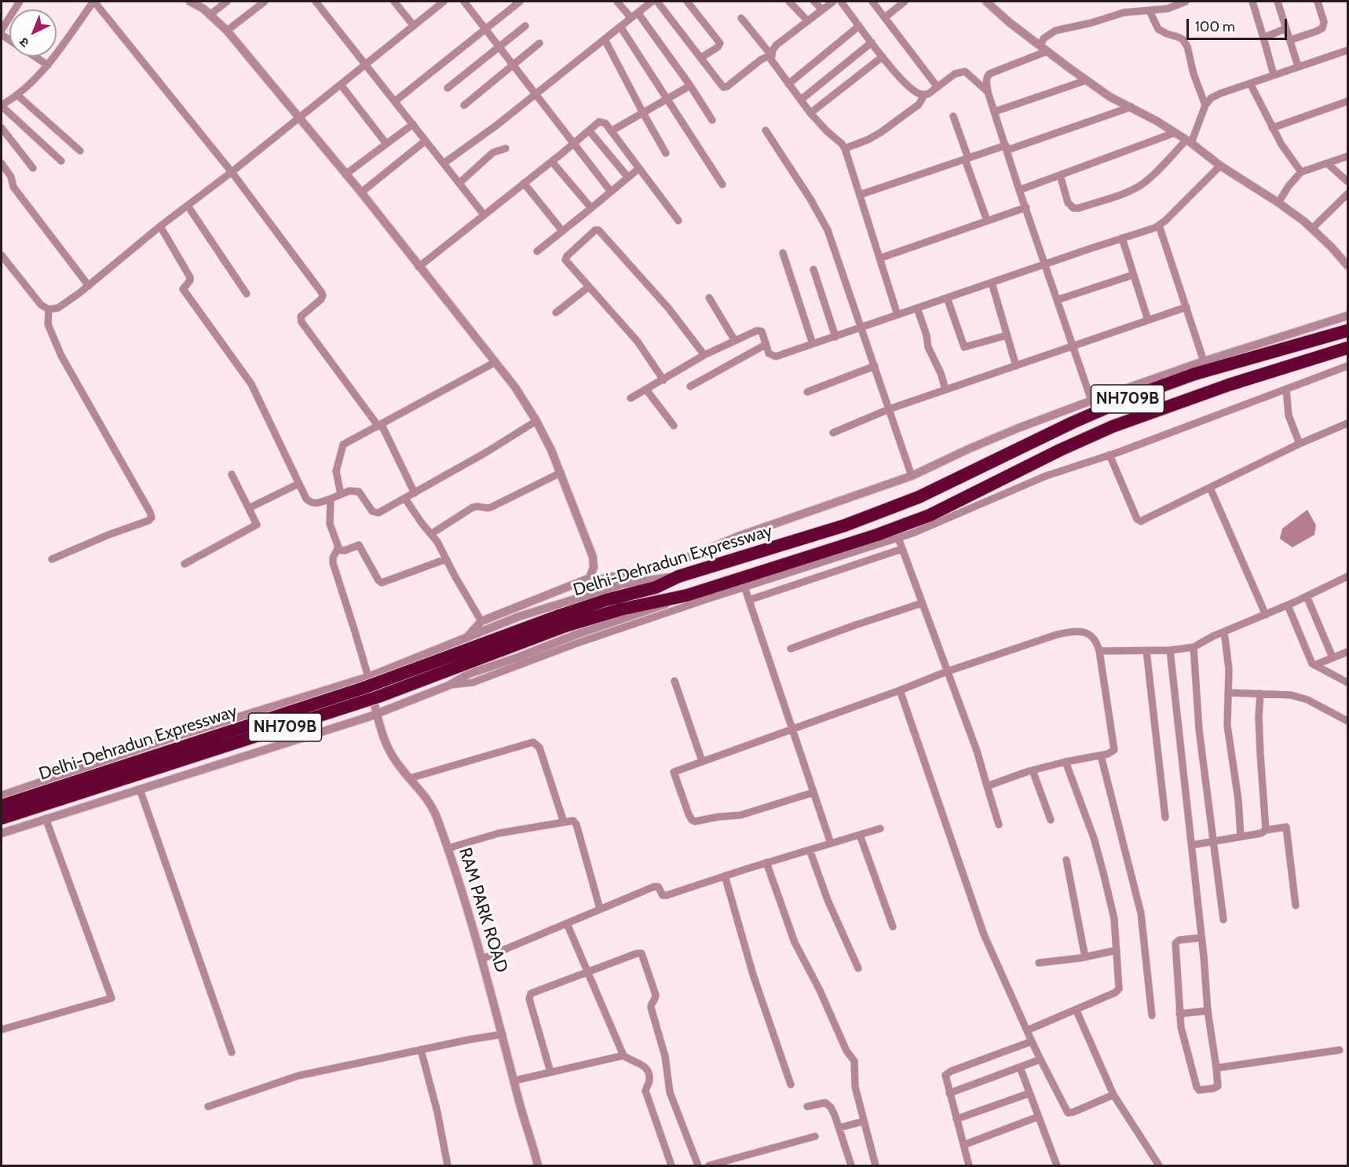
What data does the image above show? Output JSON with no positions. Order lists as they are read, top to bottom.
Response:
{
  "streets": {
    "highway": ["NH709B", "Delhi-Dehradun Expressway"],
    "street": ["RAM PARK ROAD"]
  },
  "scale_bar": "100 m",
  "north": "bottom left"
}
